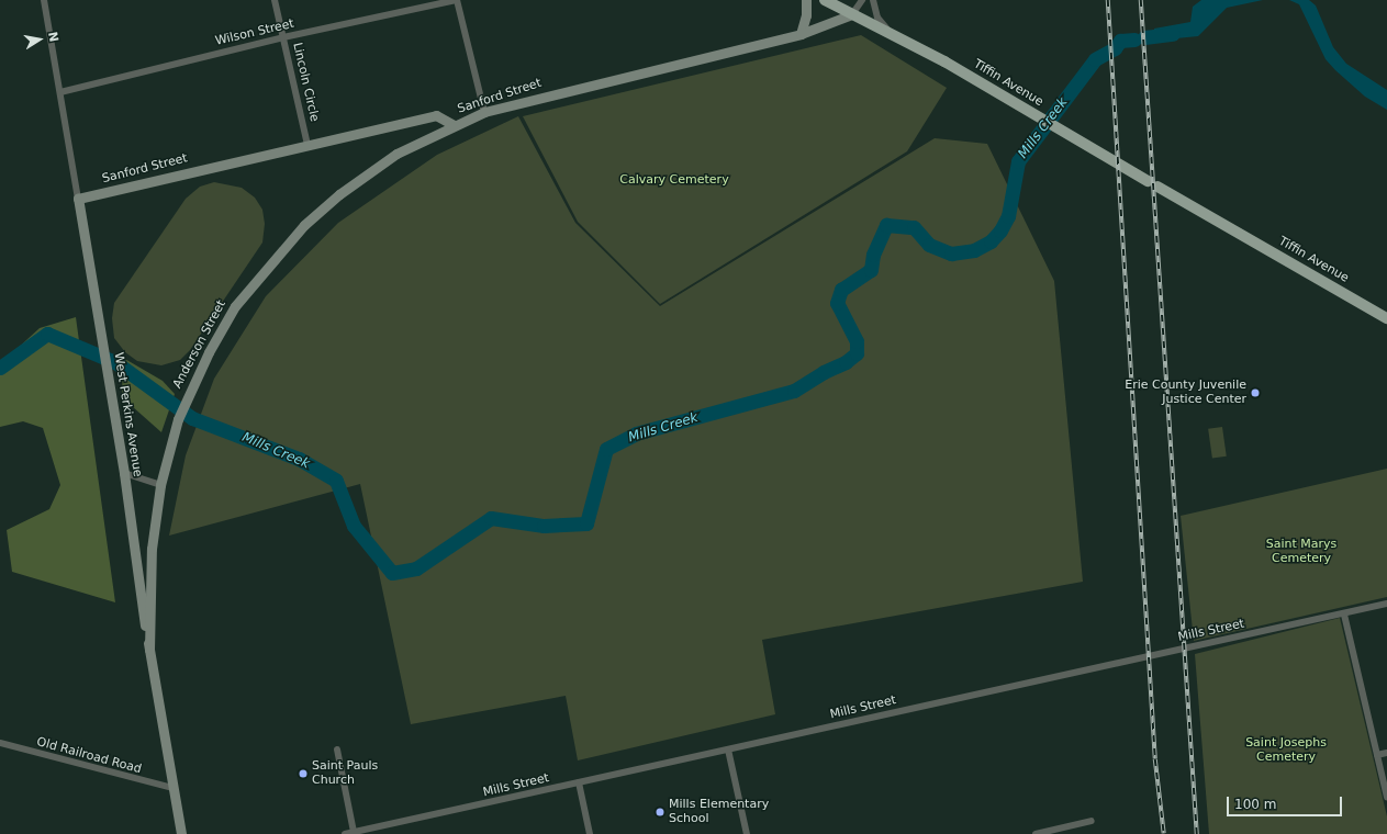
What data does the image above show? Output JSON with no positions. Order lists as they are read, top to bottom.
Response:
{
  "streets": {
    "main road": [
      "Tiffin Avenue",
      "Sanford Street",
      "Anderson Street",
      "West Perkins Avenue"
    ],
    "street": [
      "Wilson Street",
      "Lincoln Circle",
      "Mills Street",
      "Old Railroad Road"
    ]
  },
  "crossings": [
    ["Wilson Street", "Lincoln Circle"],
    ["Wilson Street", "West Perkins Avenue"],
    ["Lincoln Circle", "Sanford Street"],
    ["Tiffin Avenue", "Sanford Street"],
    ["Sanford Street", "Anderson Street"],
    ["Sanford Street", "West Perkins Avenue"],
    ["Anderson Street", "West Perkins Avenue"],
    ["West Perkins Avenue", "Old Railroad Road"]
  ],
  "water": ["Mills Creek"],
  "parks": ["Calvary Cemetery", "Saint Marys Cemetery", "Saint Josephs Cemetery"],
  "places": ["Erie County Juvenile Justice Center", "Saint Pauls Church", "Mills Elementary School"],
  "scale_bar": "100 m",
  "north": "right"
}
